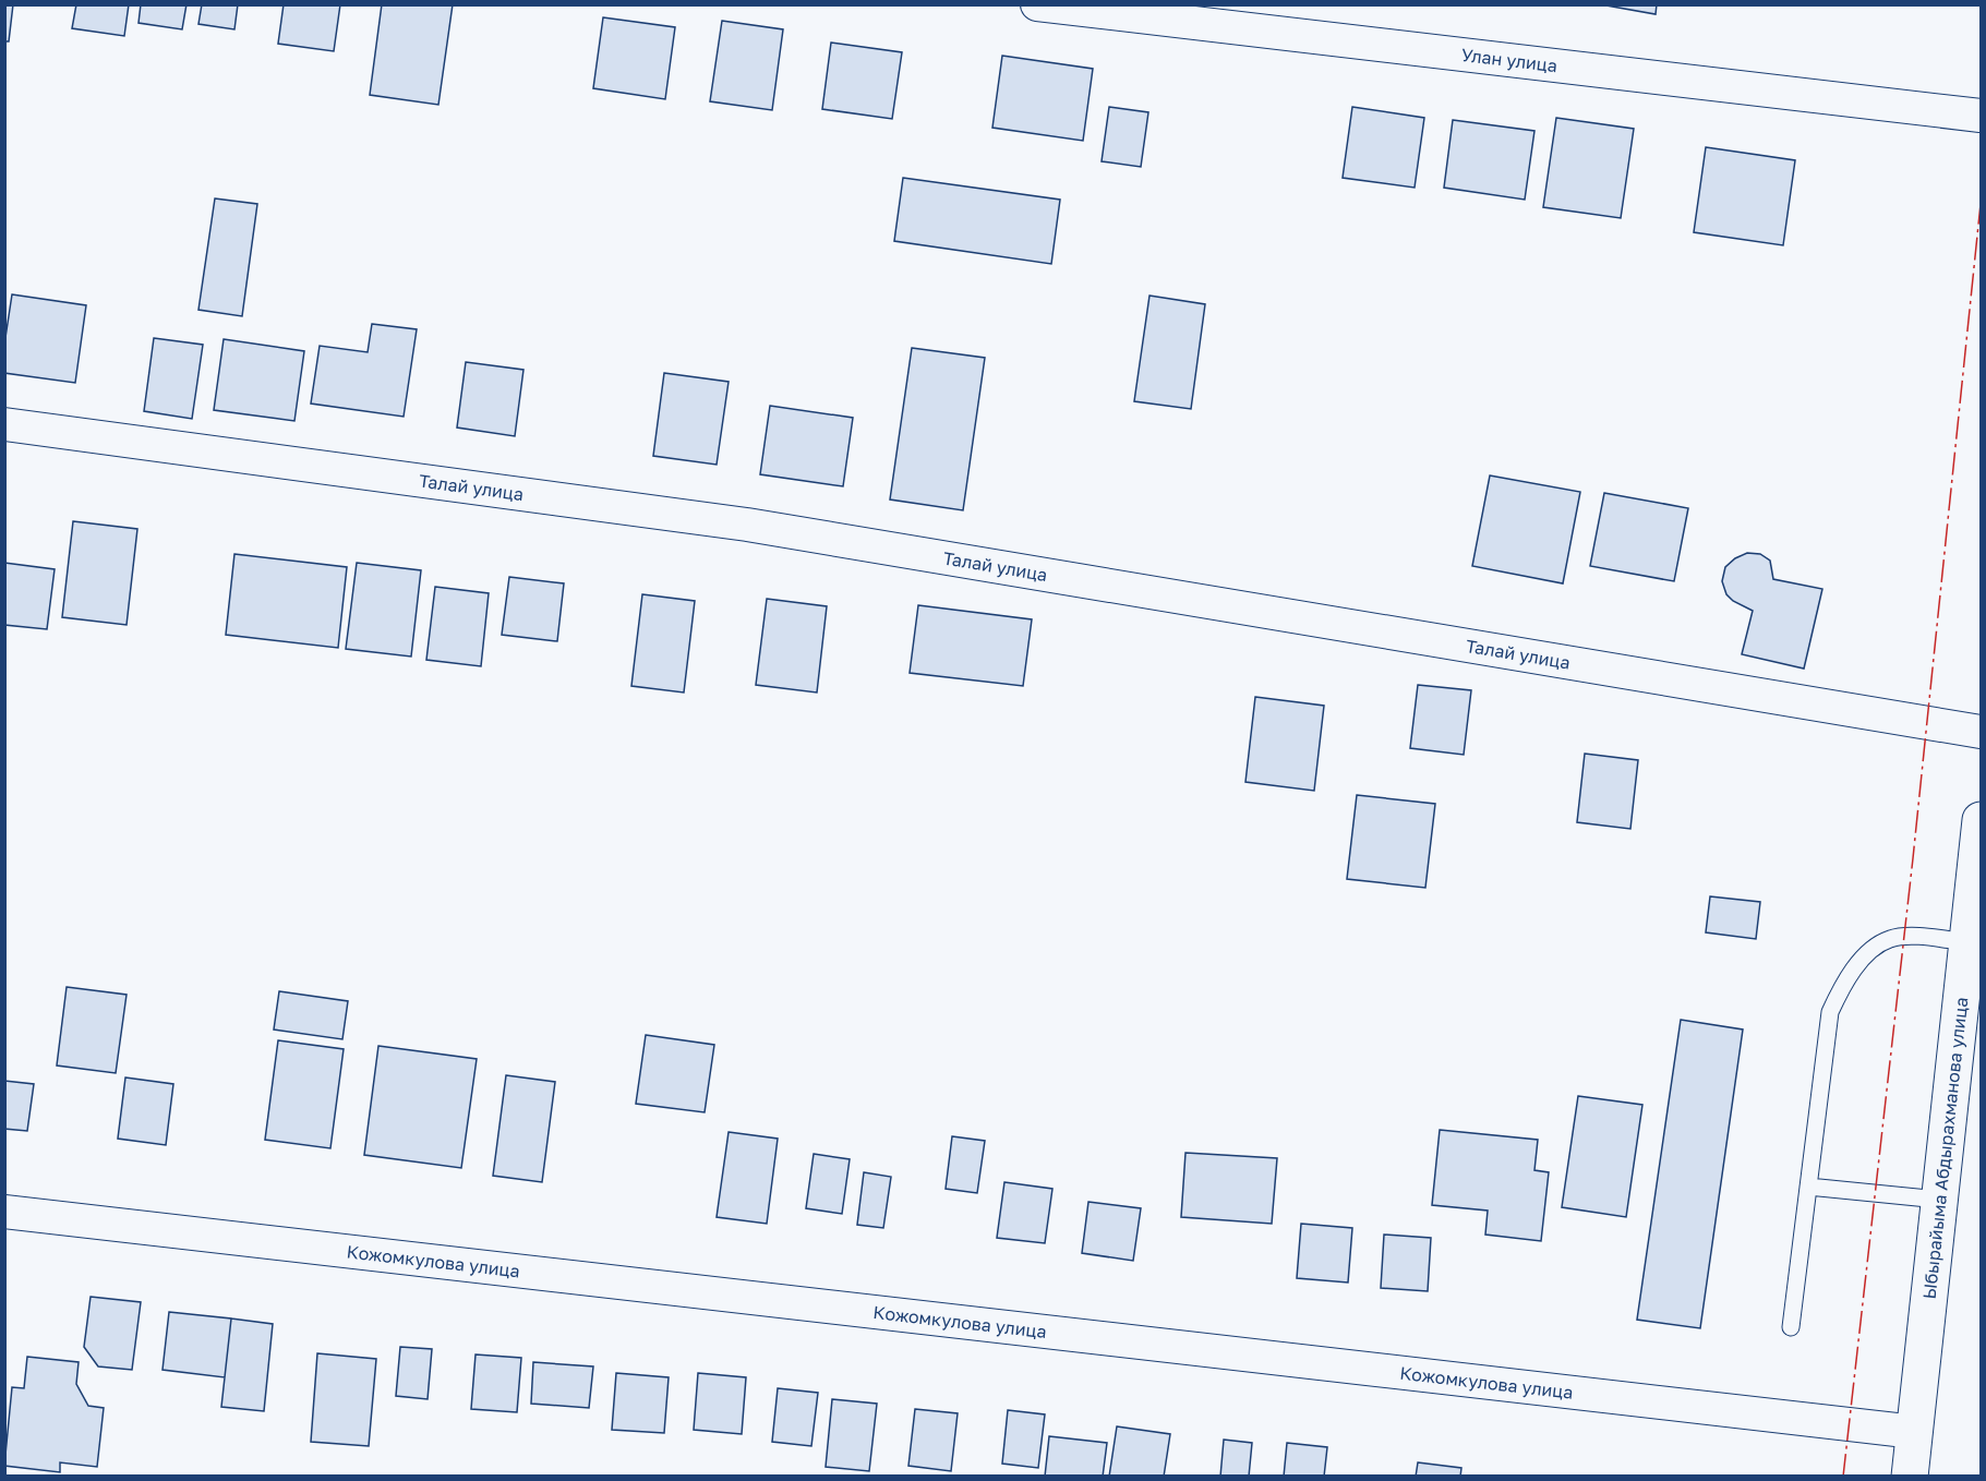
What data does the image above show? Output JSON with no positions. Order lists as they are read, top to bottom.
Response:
{
  "streets": {
    "street": [
      "Улан улица",
      "Талай улица",
      "Ыбырайыма Абдырахманова улица",
      "Кожомкулова улица"
    ]
  },
  "crossings": [
    ["Ыбырайыма Абдырахманова улица", "Кожомкулова улица"]
  ]
}
